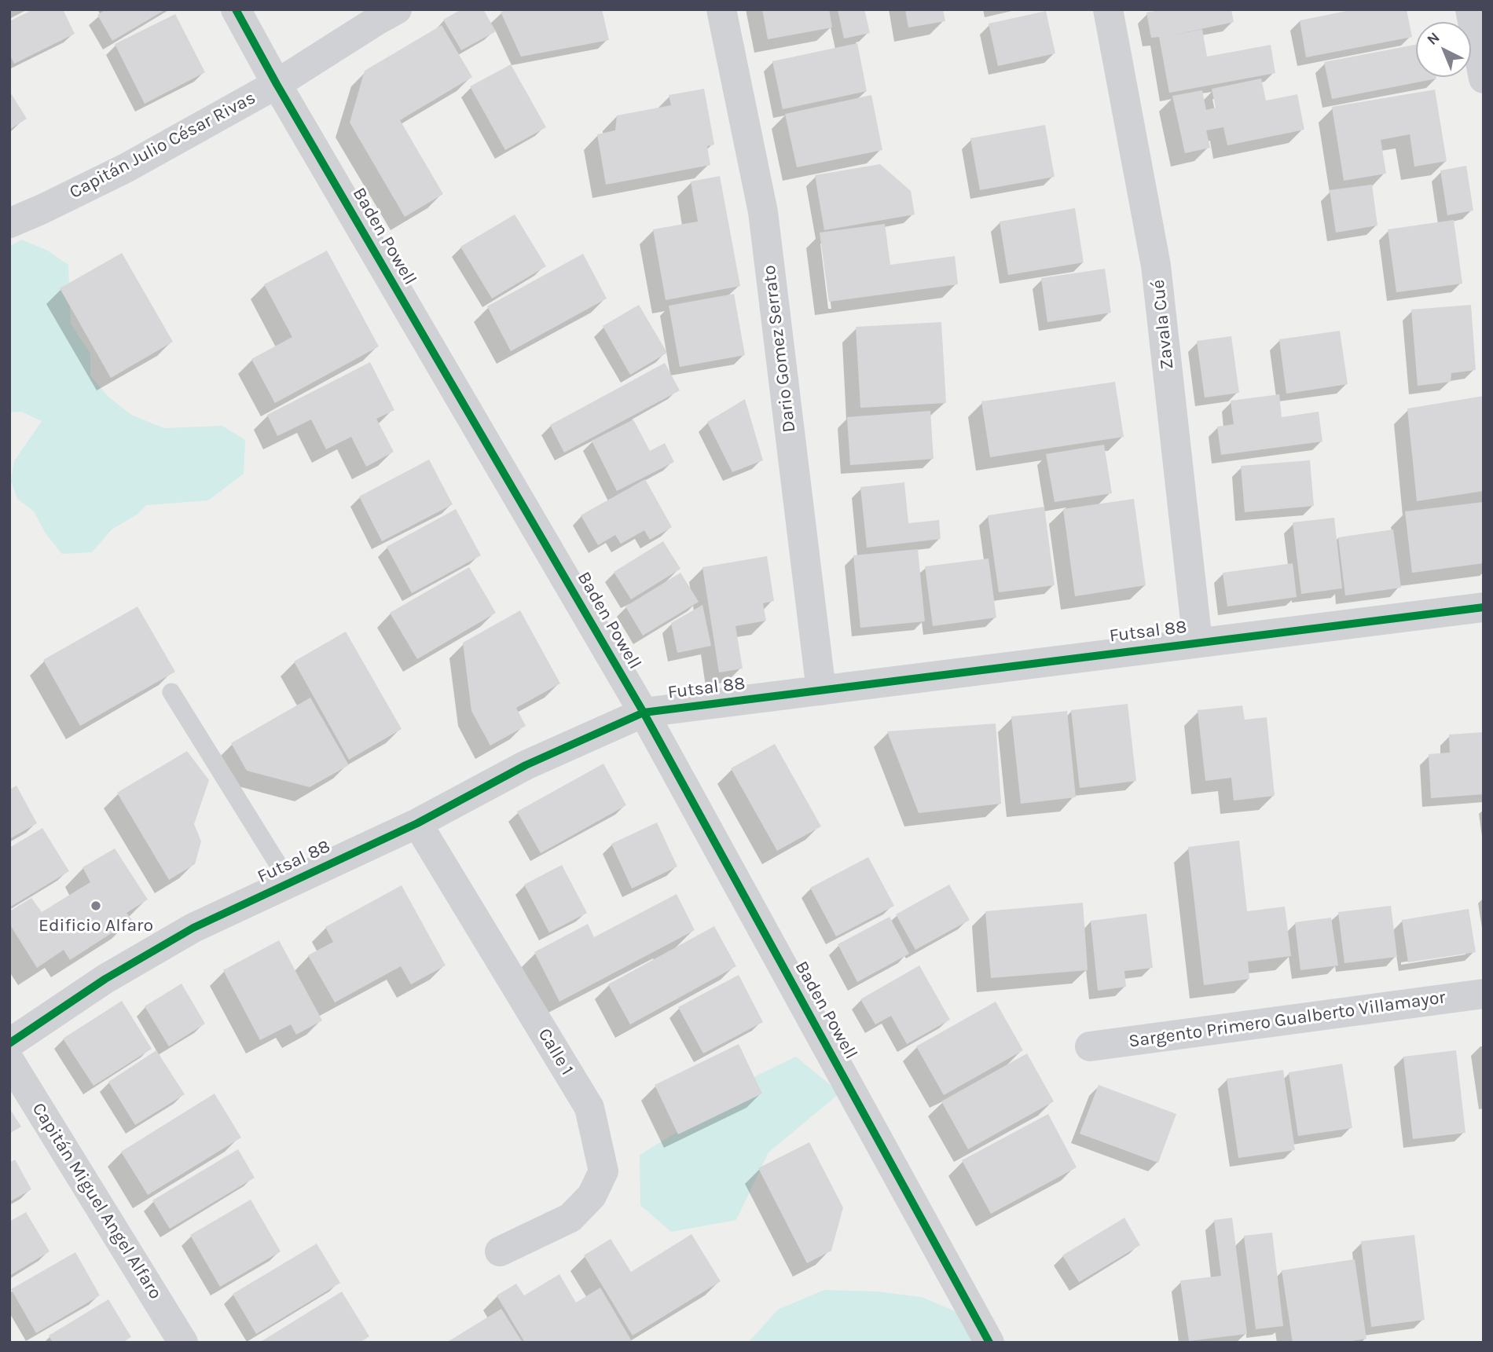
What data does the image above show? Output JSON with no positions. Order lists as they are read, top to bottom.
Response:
{
  "streets": {
    "street": [
      "Capitán Julio César Rivas",
      "Baden Powell",
      "Zavala Cué",
      "Dario Gomez Serrato",
      "Futsal 88",
      "Sargento Primero Gualberto Villamayor",
      "Calle 1",
      "Capitán Miguel Angel Alfaro"
    ]
  },
  "crossings": [
    ["Capitán Julio César Rivas", "Baden Powell"],
    ["Baden Powell", "Futsal 88"],
    ["Zavala Cué", "Futsal 88"],
    ["Dario Gomez Serrato", "Futsal 88"],
    ["Futsal 88", "Calle 1"]
  ],
  "places": ["Edificio Alfaro"],
  "north": "top left"
}
